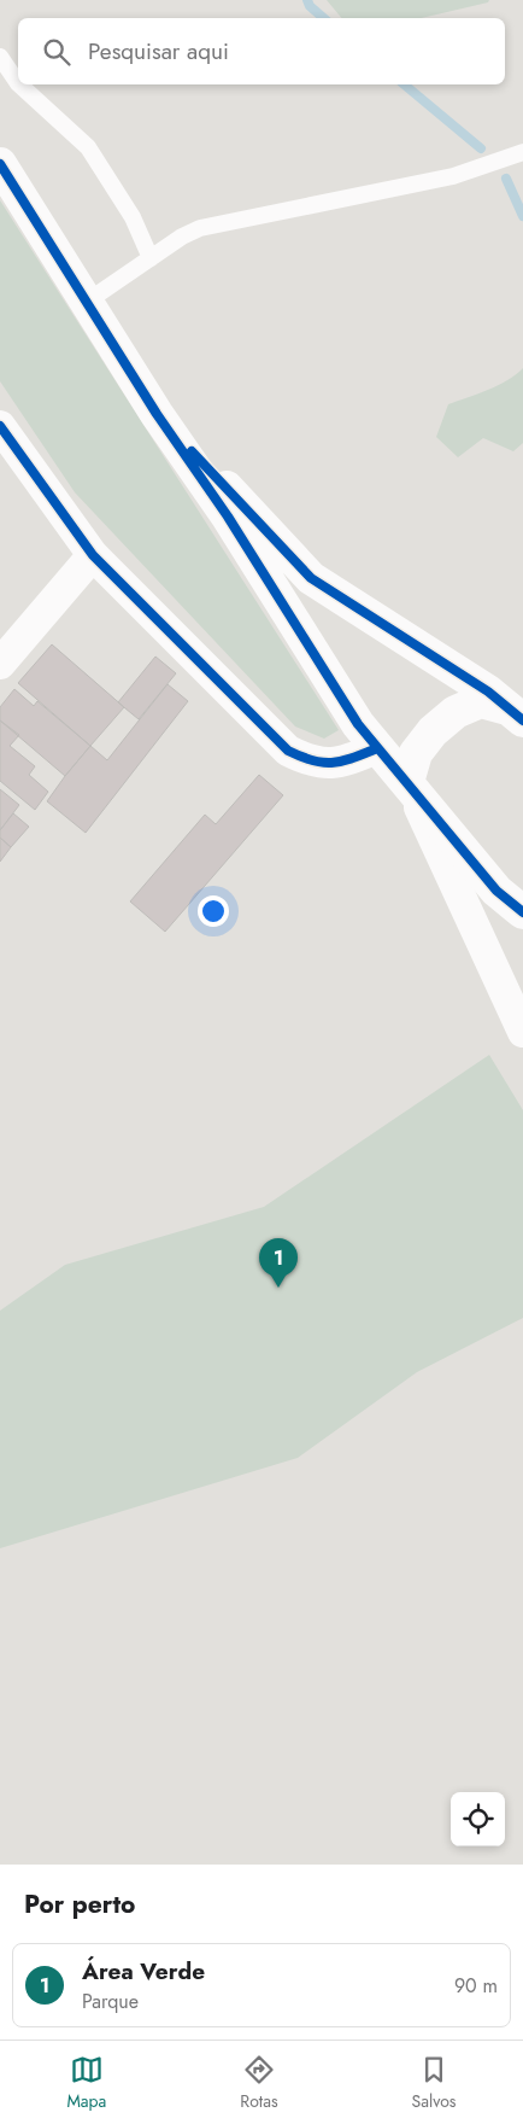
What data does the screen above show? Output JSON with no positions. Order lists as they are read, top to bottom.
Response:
{
  "page": {
    "search": "Pesquisar aqui",
    "pins": "1",
    "heading": "Por perto",
    "list": [
      {
        "mark": "1",
        "name": "Área Verde",
        "note": "Parque",
        "value": "90 m"
      }
    ],
    "nav": ["Mapa", "Rotas", "Salvos"]
  }
}
